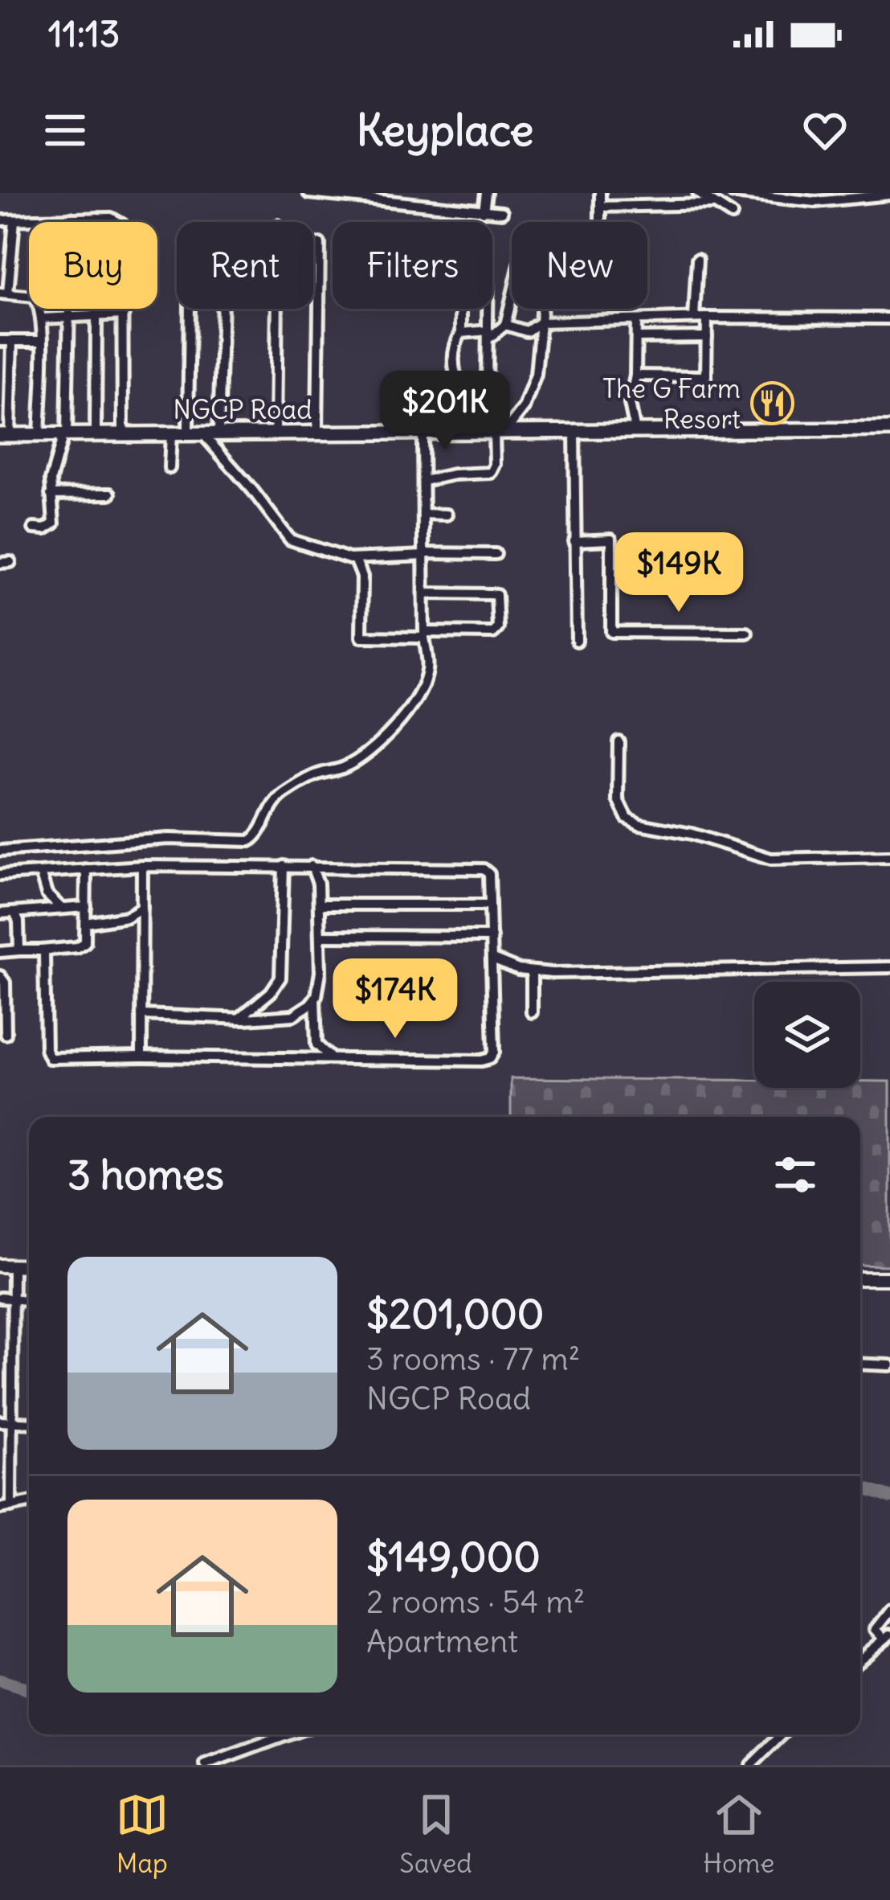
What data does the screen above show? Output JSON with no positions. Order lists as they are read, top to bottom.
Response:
{
  "streets": {
    "main road": ["NGCP Road"]
  },
  "places": {
    "restaurant": ["The G Farm Resort"]
  },
  "page": {
    "status": "11:13",
    "header": "Keyplace",
    "chip": [
      "Buy",
      "Rent",
      "Filters",
      "New"
    ],
    "price": ["$201K", "$149K", "$174K"],
    "heading": "3 homes",
    "list": [
      {
        "name": "$201,000",
        "note": "3 rooms · 77 m² · NGCP Road"
      },
      {
        "name": "$149,000",
        "note": "2 rooms · 54 m² · Apartment"
      }
    ],
    "tabs": ["Map", "Saved", "Home"]
  }
}
